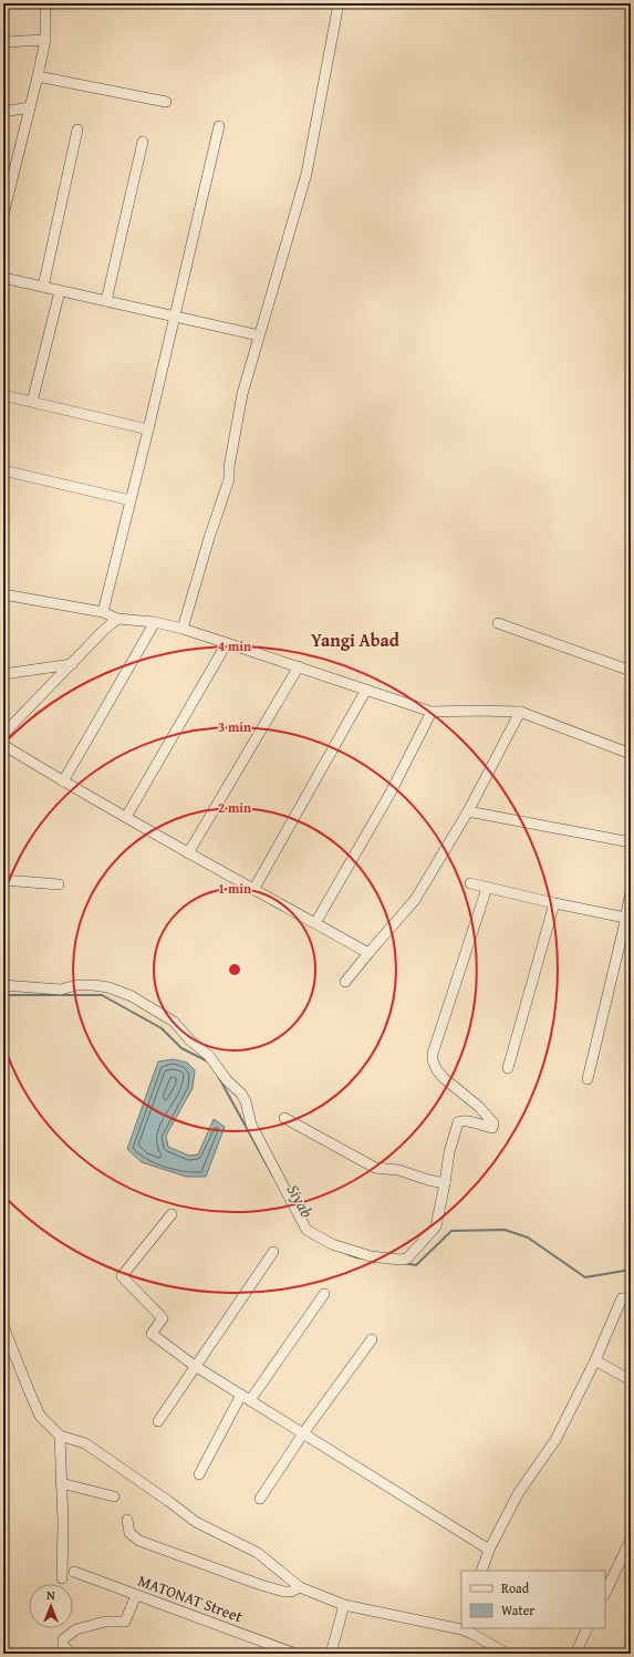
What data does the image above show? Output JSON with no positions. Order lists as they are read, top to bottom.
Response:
{
  "streets": {
    "street": ["MATONAT Street"]
  },
  "districts": ["Yangi Abad"],
  "water": ["Siyab"],
  "legend": ["Road", "Water"],
  "north": "top",
  "rings": [
    "4 min",
    "3 min",
    "2 min",
    "1 min"
  ]
}
